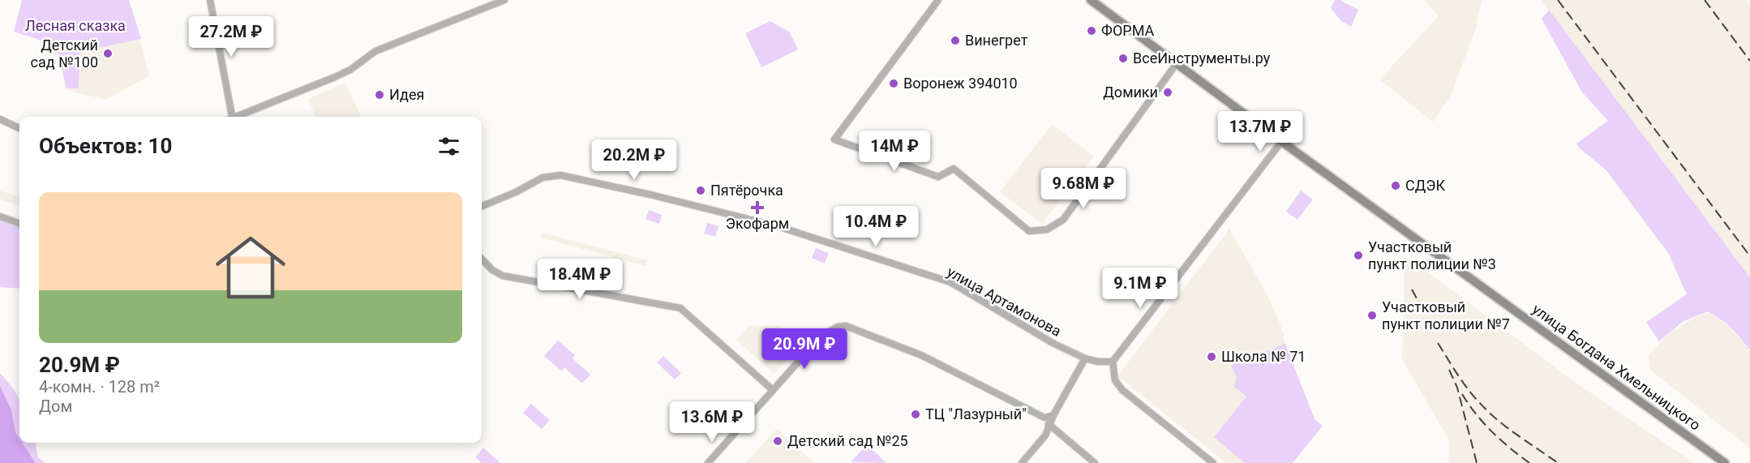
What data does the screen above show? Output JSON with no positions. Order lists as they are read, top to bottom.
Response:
{
  "streets": {
    "main road": ["улица Богдана Хмельницкого"],
    "street": ["улица Артамонова"]
  },
  "parks": ["Лесная сказка"],
  "places": {
    "other": [
      "ФОРМА",
      "Винегрет",
      "Детский сад №100",
      "ВсеИнструменты.ру",
      "Воронеж 394010",
      "Домики",
      "Идея",
      "СДЭК",
      "Пятёрочка",
      "Участковый пункт полиции №3",
      "Участковый пункт полиции №7",
      "Школа № 71",
      "ТЦ \"Лазурный\"",
      "Детский сад №25"
    ],
    "health": ["Экофарм"]
  },
  "page": {
    "price": [
      "27.2M ₽",
      "13.7M ₽",
      "14M ₽",
      "20.2M ₽",
      "9.68M ₽",
      "10.4M ₽",
      "18.4M ₽",
      "9.1M ₽",
      "20.9M ₽",
      "13.6M ₽"
    ],
    "heading": "Объектов: 10",
    "list": [
      {
        "name": "20.9M ₽",
        "note": "4-комн. · 128 m² · Дом"
      }
    ]
  }
}
